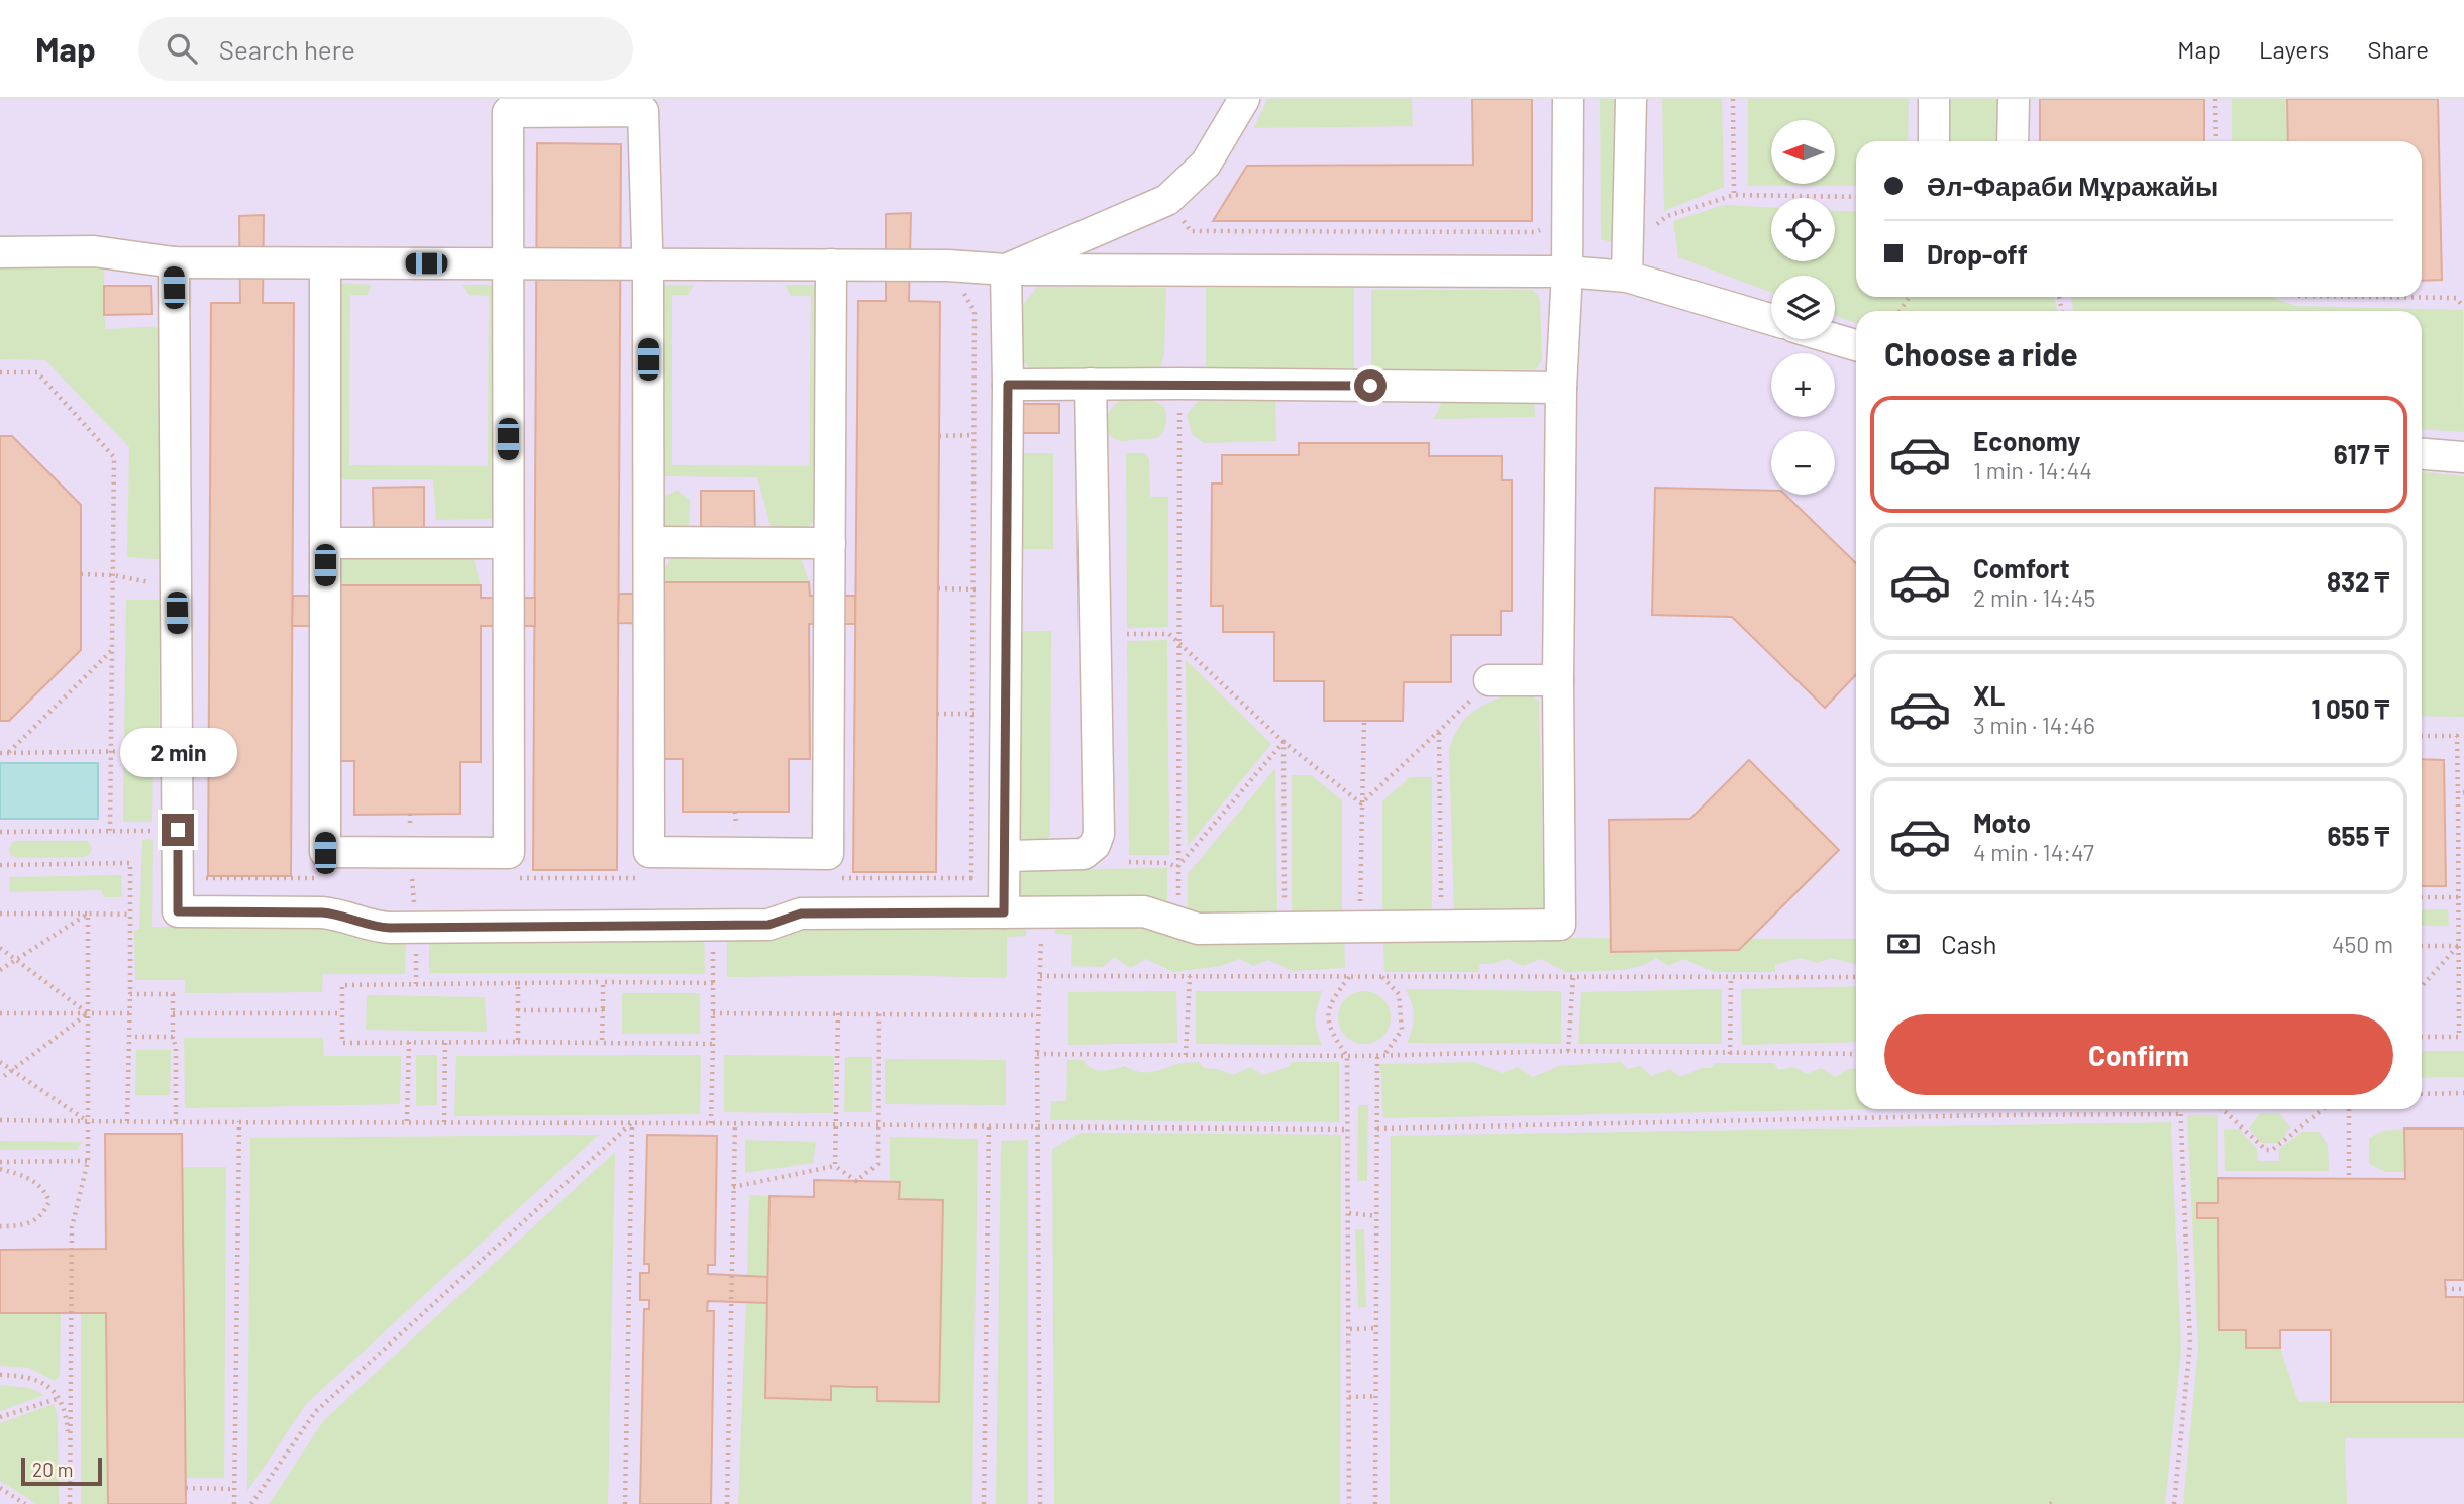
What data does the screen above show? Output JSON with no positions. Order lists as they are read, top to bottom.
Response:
{
  "scale_bar": "20 m",
  "north": "left",
  "page": {
    "header": "Map",
    "search": "Search here",
    "nav": ["Map", "Layers", "Share"],
    "map_buttons": ["+", "−"],
    "banner": ["Әл-Фараби Мұражайы", "Drop-off"],
    "heading": "Choose a ride",
    "list": [
      {
        "name": "Economy",
        "note": "1 min · 14:44",
        "value": "617 ₸"
      },
      {
        "name": "Comfort",
        "note": "2 min · 14:45",
        "value": "832 ₸"
      },
      {
        "name": "XL",
        "note": "3 min · 14:46",
        "value": "1 050 ₸"
      },
      {
        "name": "Moto",
        "note": "4 min · 14:47",
        "value": "655 ₸"
      }
    ],
    "bubble": "2 min",
    "pay": ["Cash", "450 m"],
    "buttons": "Confirm",
    "scale": "20 m"
  }
}
